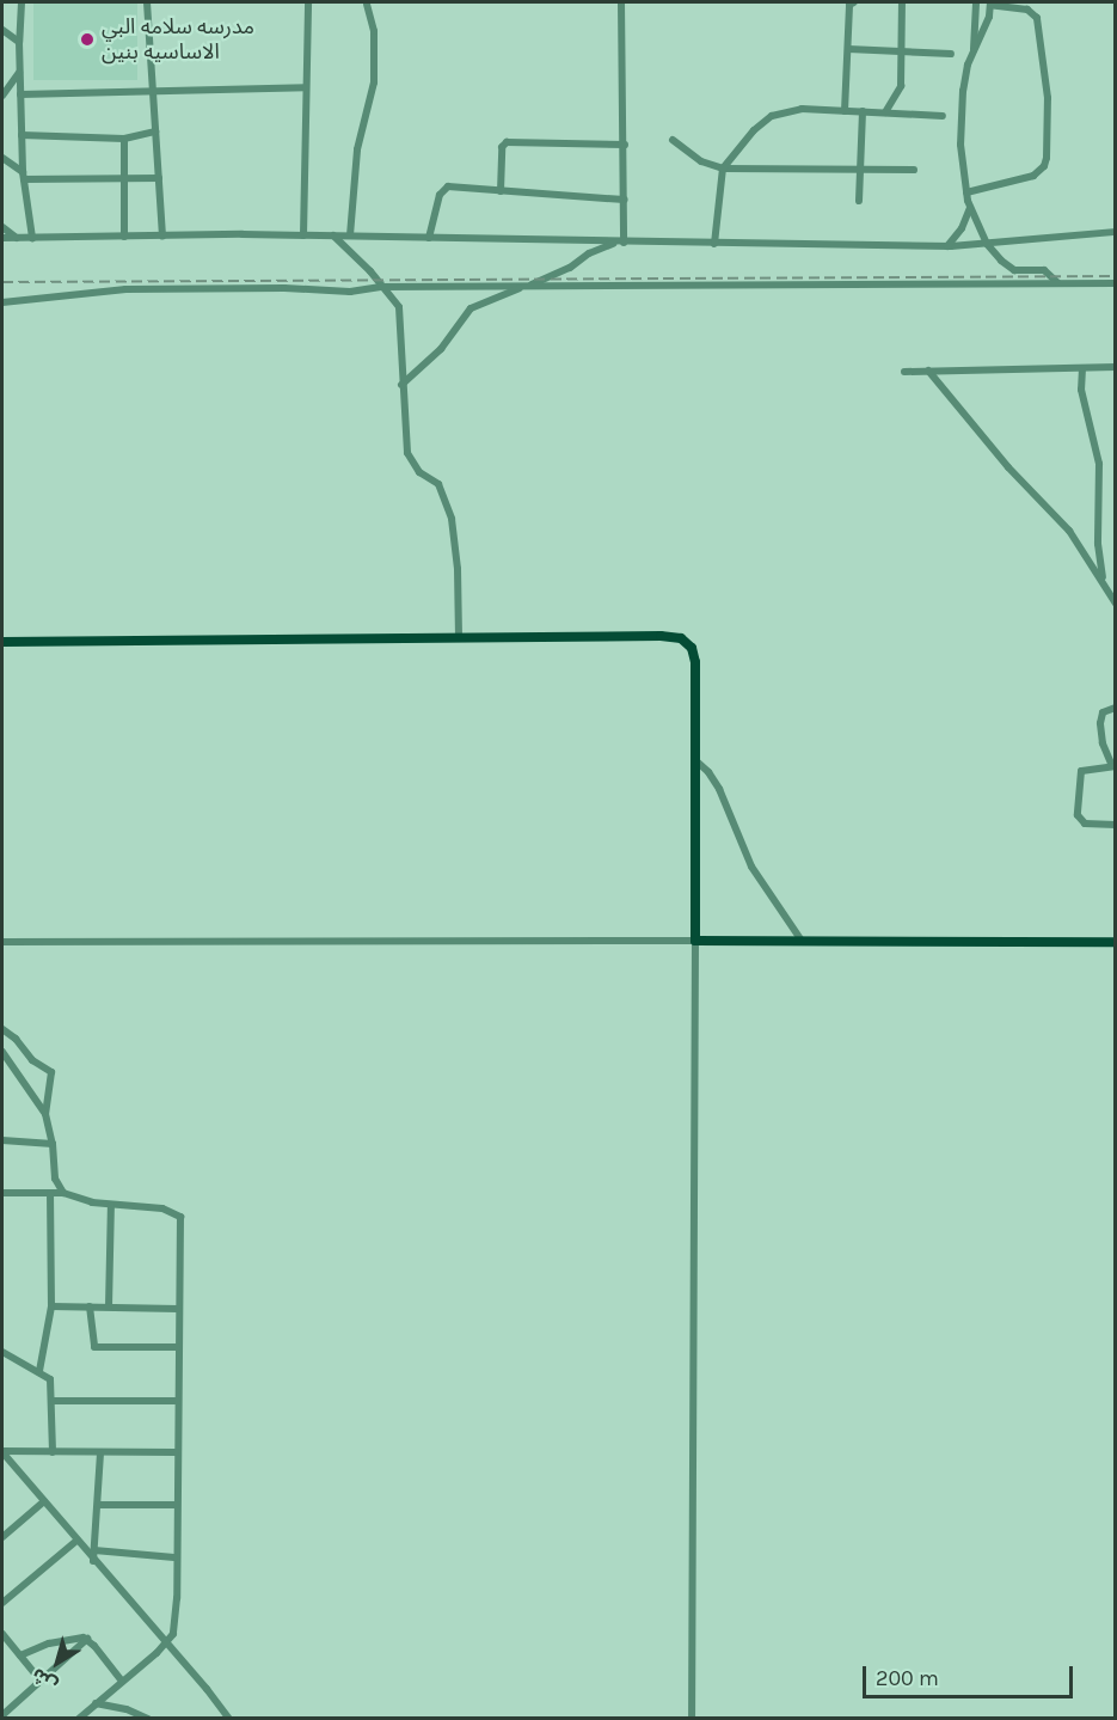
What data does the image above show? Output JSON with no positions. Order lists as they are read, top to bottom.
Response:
{
  "places": ["مدرسه سلامه البي الاساسيه بنين"],
  "scale_bar": "200 m",
  "north": "bottom left"
}
